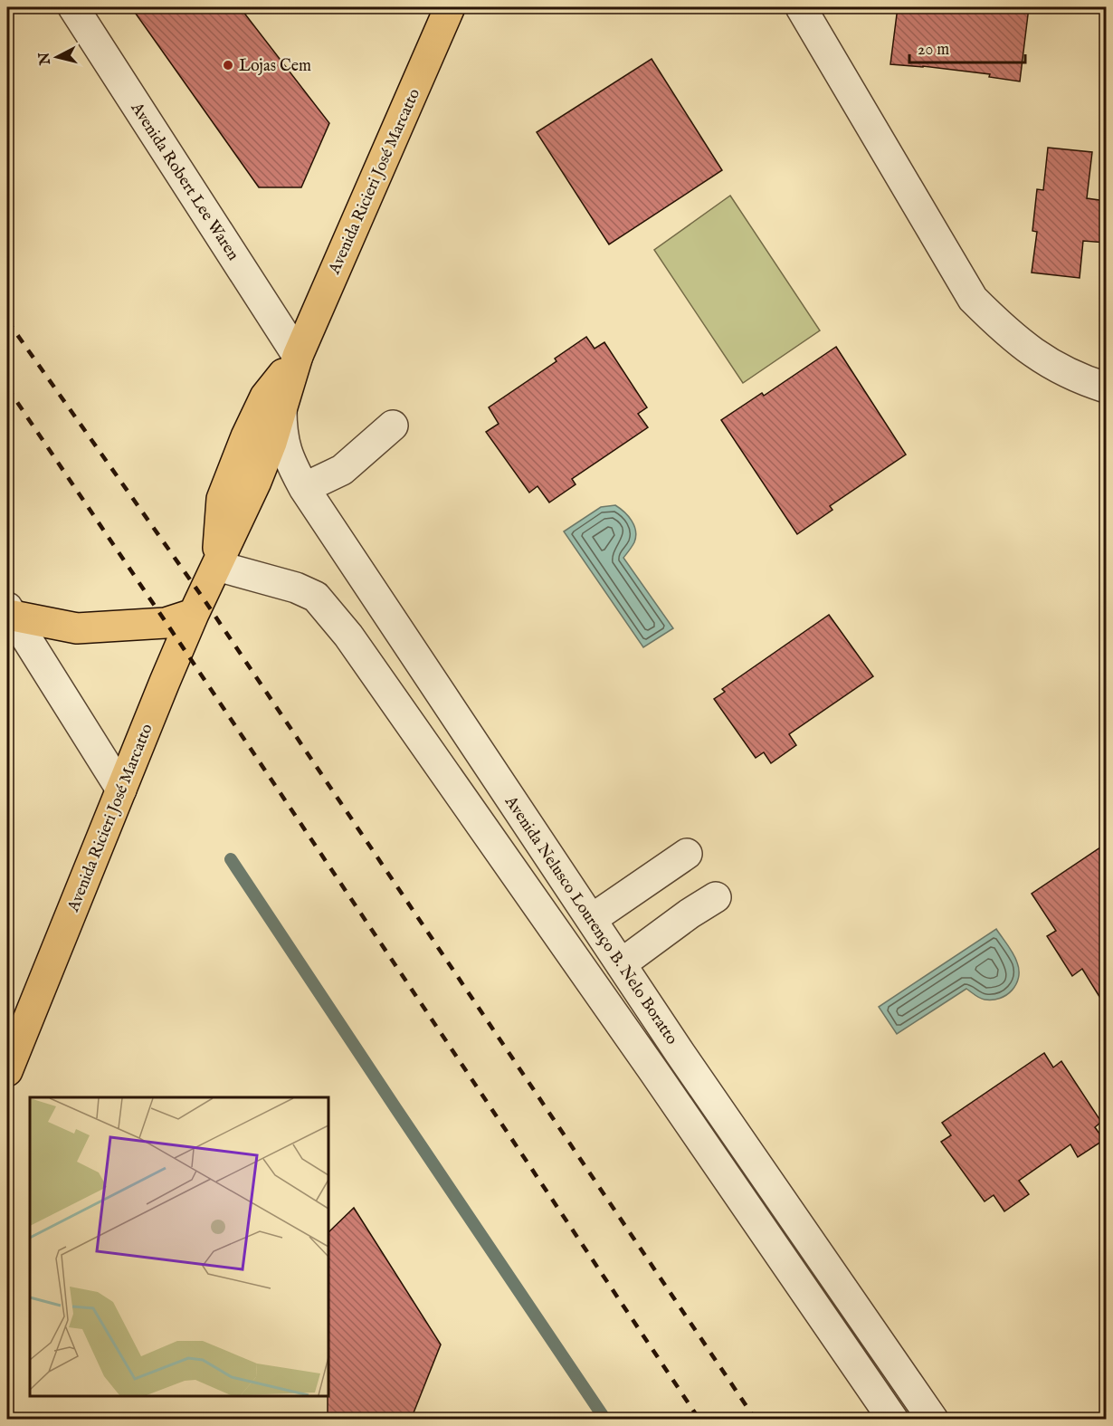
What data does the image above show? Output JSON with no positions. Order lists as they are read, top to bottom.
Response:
{
  "streets": {
    "main road": ["Avenida Ricieri José Marcatto"],
    "street": ["Avenida Robert Lee Waren", "Avenida Nelusco Lourenço B. Nelo Boratto"]
  },
  "crossings": [
    ["Avenida Robert Lee Waren", "Avenida Ricieri José Marcatto"],
    ["Avenida Ricieri José Marcatto", "Avenida Nelusco Lourenço B. Nelo Boratto"]
  ],
  "places": ["Lojas Cem"],
  "scale_bar": "20 m",
  "north": "left"
}
